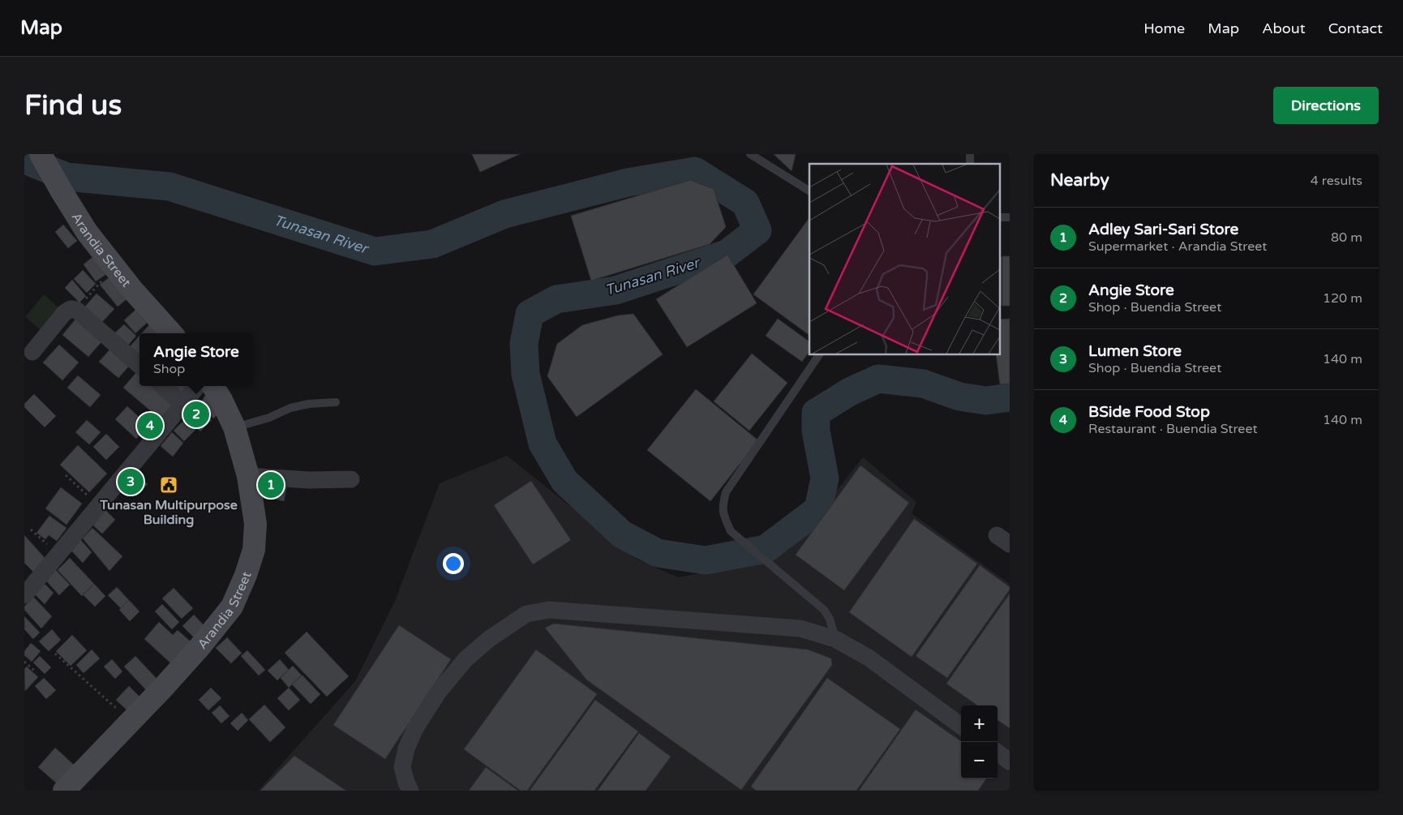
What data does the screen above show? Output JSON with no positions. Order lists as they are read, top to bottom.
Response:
{
  "streets": {
    "street": ["Arandia Street"]
  },
  "water": ["Tunasan River"],
  "places": {
    "public building": ["Tunasan Multipurpose Building"]
  },
  "page": {
    "header": "Map",
    "nav": [
      "Home",
      "Map",
      "About",
      "Contact"
    ],
    "buttons": "Directions",
    "title": "Find us",
    "heading": ["Nearby", "4 results"],
    "list": [
      {
        "mark": "1",
        "name": "Adley Sari-Sari Store",
        "note": "Supermarket · Arandia Street",
        "value": "80 m"
      },
      {
        "mark": "2",
        "name": "Angie Store",
        "note": "Shop · Buendia Street",
        "value": "120 m"
      },
      {
        "mark": "3",
        "name": "Lumen Store",
        "note": "Shop · Buendia Street",
        "value": "140 m"
      },
      {
        "mark": "4",
        "name": "BSide Food Stop",
        "note": "Restaurant · Buendia Street",
        "value": "140 m"
      }
    ],
    "popup": ["Angie Store", "Shop"],
    "pins": [
      "2",
      "4",
      "3",
      "1"
    ],
    "map_buttons": ["+", "−"]
  }
}
